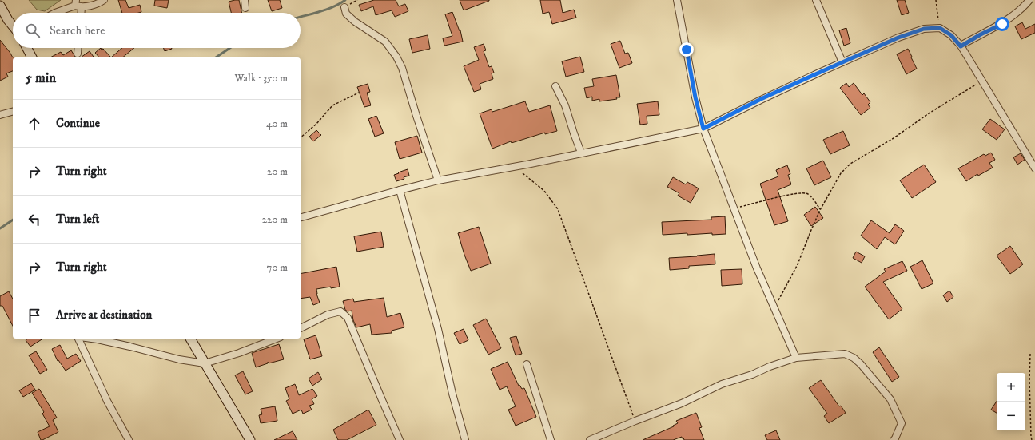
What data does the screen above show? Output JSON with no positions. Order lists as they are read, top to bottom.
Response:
{
  "page": {
    "search": "Search here",
    "heading": ["5 min", "Walk · 350 m"],
    "list": [
      ["Continue", "40 m"],
      ["Turn right", "20 m"],
      ["Turn left", "220 m"],
      ["Turn right", "70 m"],
      "Arrive at destination"
    ],
    "map_buttons": ["+", "−"]
  }
}
